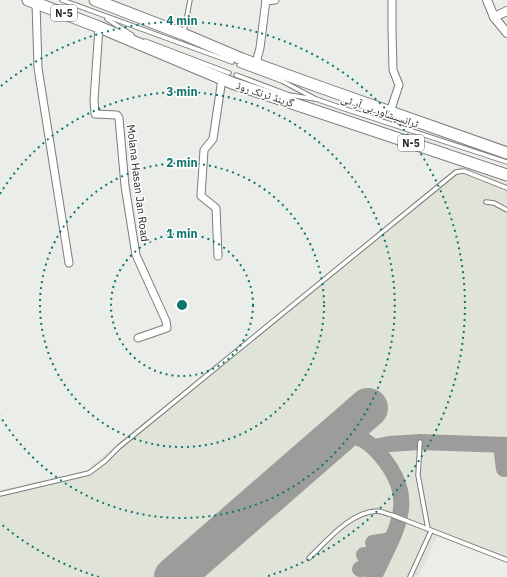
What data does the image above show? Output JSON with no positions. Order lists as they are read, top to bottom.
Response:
{
  "streets": {
    "highway": ["N-5", "گرینڈ ٹرنک روڈ"],
    "street": ["Molana Hasan Jan Road"],
    "lane": ["ٹرانسپشاور بی آر ٹی"]
  },
  "crossings": [
    ["گرینڈ ٹرنک روڈ", "Molana Hasan Jan Road"]
  ],
  "rings": [
    "4 min",
    "3 min",
    "2 min",
    "1 min"
  ]
}
